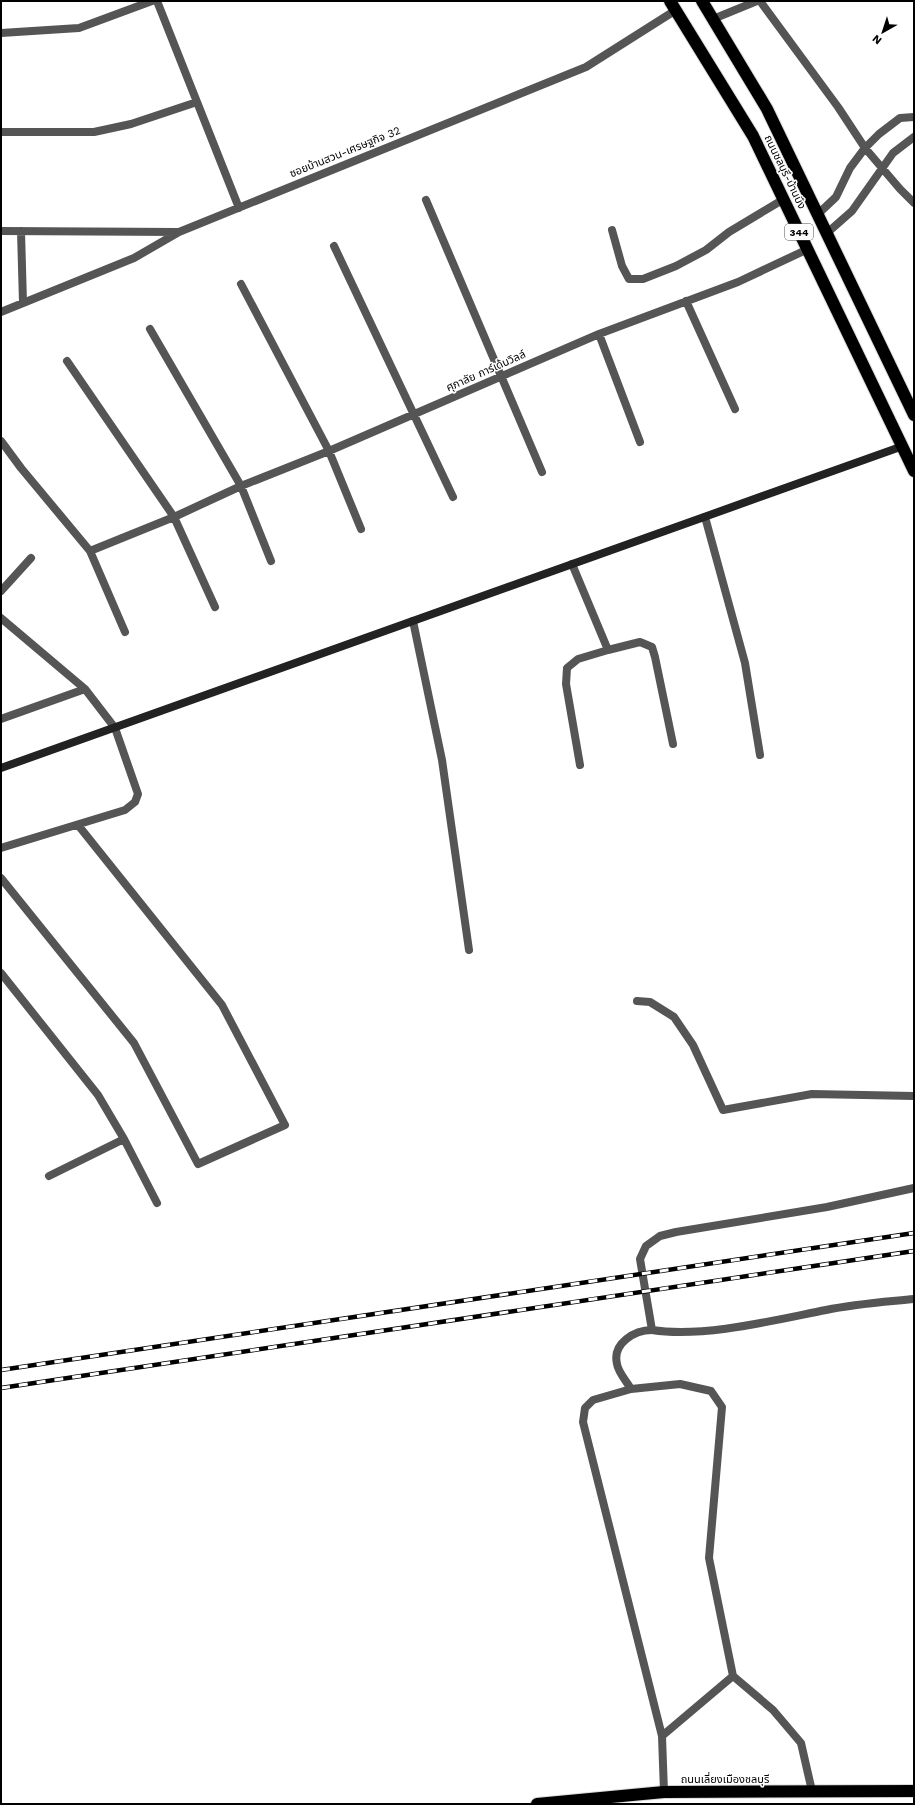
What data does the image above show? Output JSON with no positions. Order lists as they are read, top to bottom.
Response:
{
  "streets": {
    "highway": ["ถนนชลบุรี-บ้านบึง", "344", "ถนนเลี่ยงเมืองชลบุรี"],
    "street": ["ซอยบ้านสวน-เศรษฐกิจ 32", "ศุภาลัย การ์เด้นวิลล์"]
  },
  "crossings": [
    ["ซอยบ้านสวน-เศรษฐกิจ 32", "ถนนชลบุรี-บ้านบึง"],
    ["ถนนชลบุรี-บ้านบึง", "ศุภาลัย การ์เด้นวิลล์"]
  ],
  "north": "bottom left"
}
